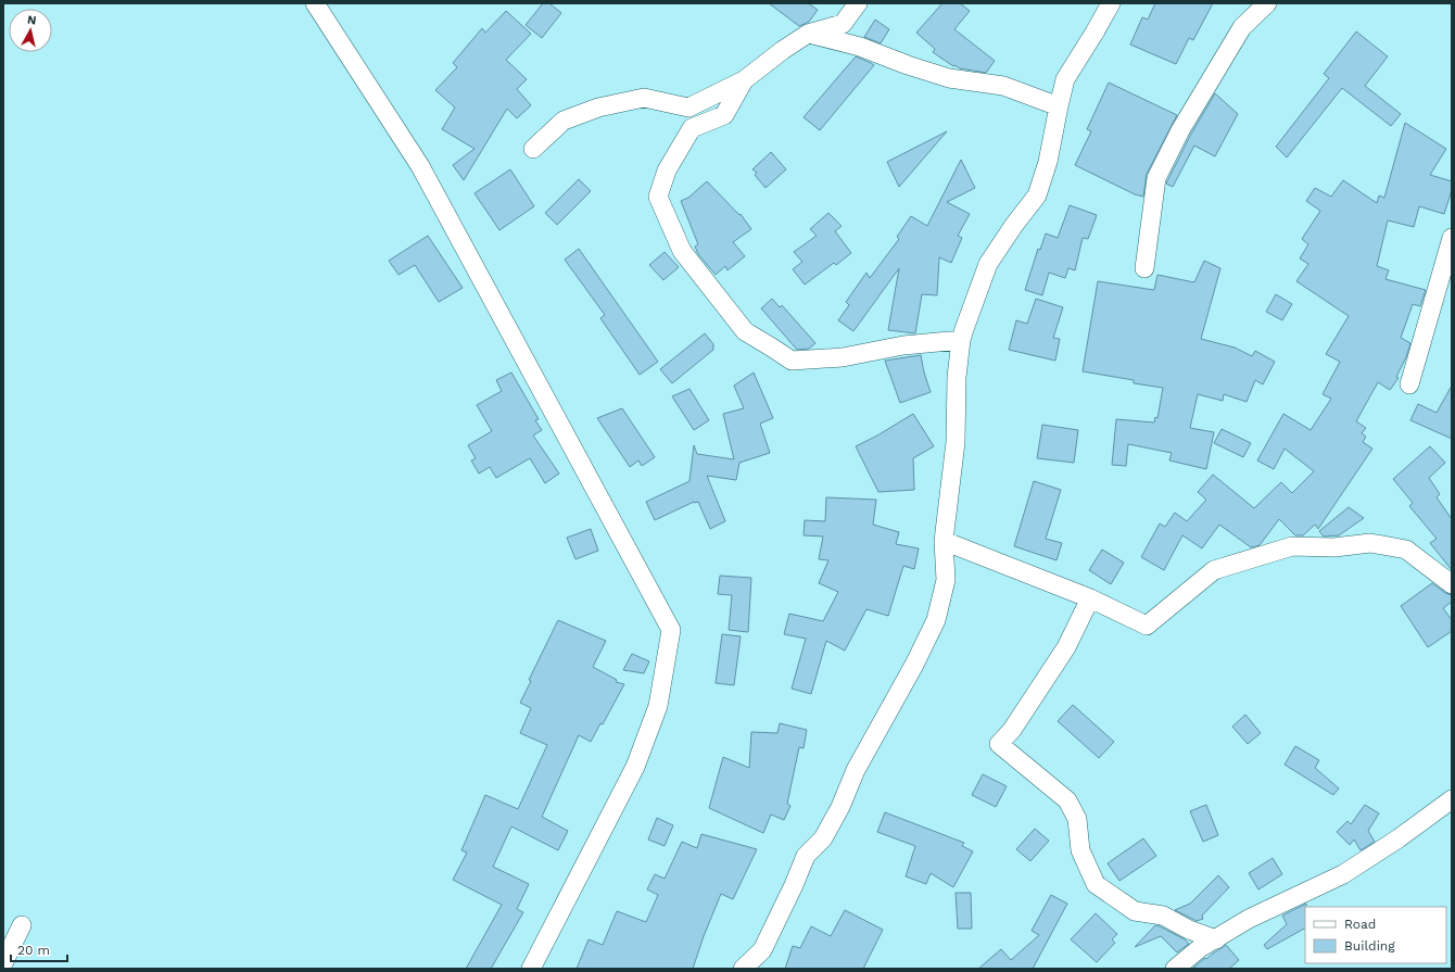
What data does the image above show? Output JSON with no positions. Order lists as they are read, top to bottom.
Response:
{
  "legend": ["Road", "Building"],
  "scale_bar": "20 m",
  "north": "top"
}
